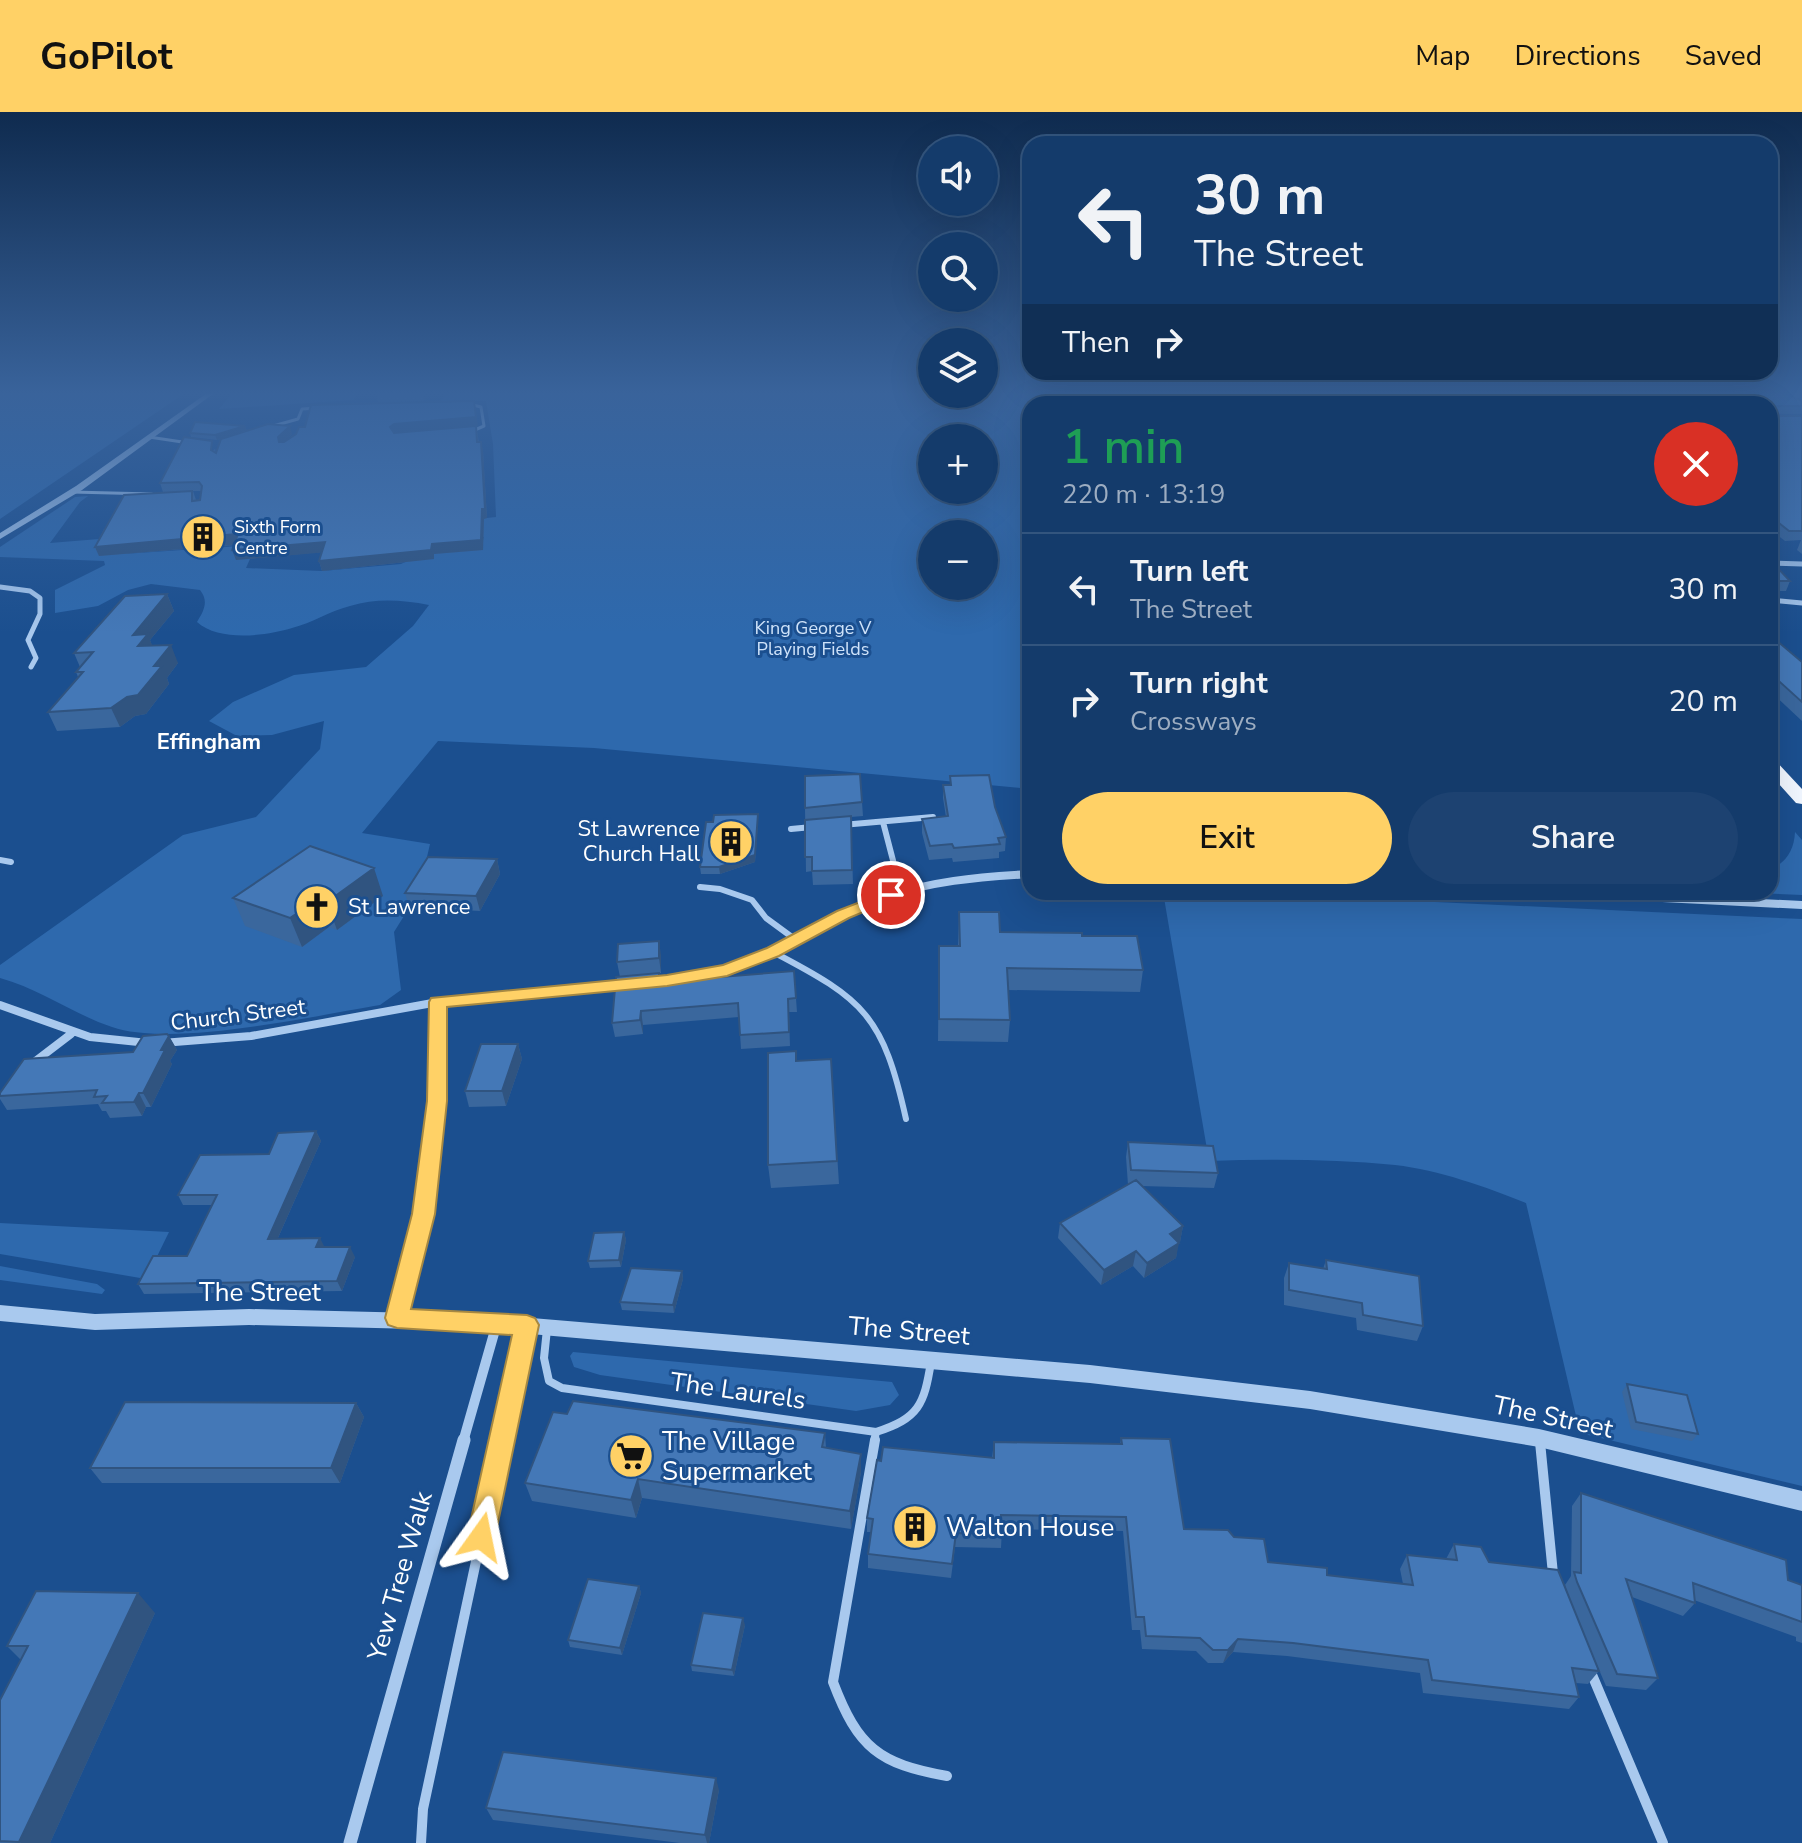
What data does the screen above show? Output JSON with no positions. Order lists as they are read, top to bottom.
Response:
{
  "streets": {
    "street": ["Church Street", "The Street", "Yew Tree Walk"],
    "lane": ["The Laurels"]
  },
  "crossings": [
    ["The Street", "The Laurels"],
    ["The Street", "Yew Tree Walk"]
  ],
  "districts": ["Effingham"],
  "parks": ["King George V Playing Fields"],
  "places": {
    "building": ["Sixth Form Centre", "St Lawrence Church Hall", "Walton House"],
    "church": ["St Lawrence"],
    "supermarket": ["The Village Supermarket"]
  },
  "page": {
    "header": "GoPilot",
    "nav": ["Map", "Directions", "Saved"],
    "map_buttons": ["+", "−"],
    "turn": ["30 m", "The Street"],
    "then": "Then",
    "heading": ["1 min", "220 m · 13:19"],
    "list": [
      {
        "name": "Turn left",
        "note": "The Street",
        "value": "30 m"
      },
      {
        "name": "Turn right",
        "note": "Crossways",
        "value": "20 m"
      }
    ],
    "buttons": ["Exit", "Share"]
  }
}
